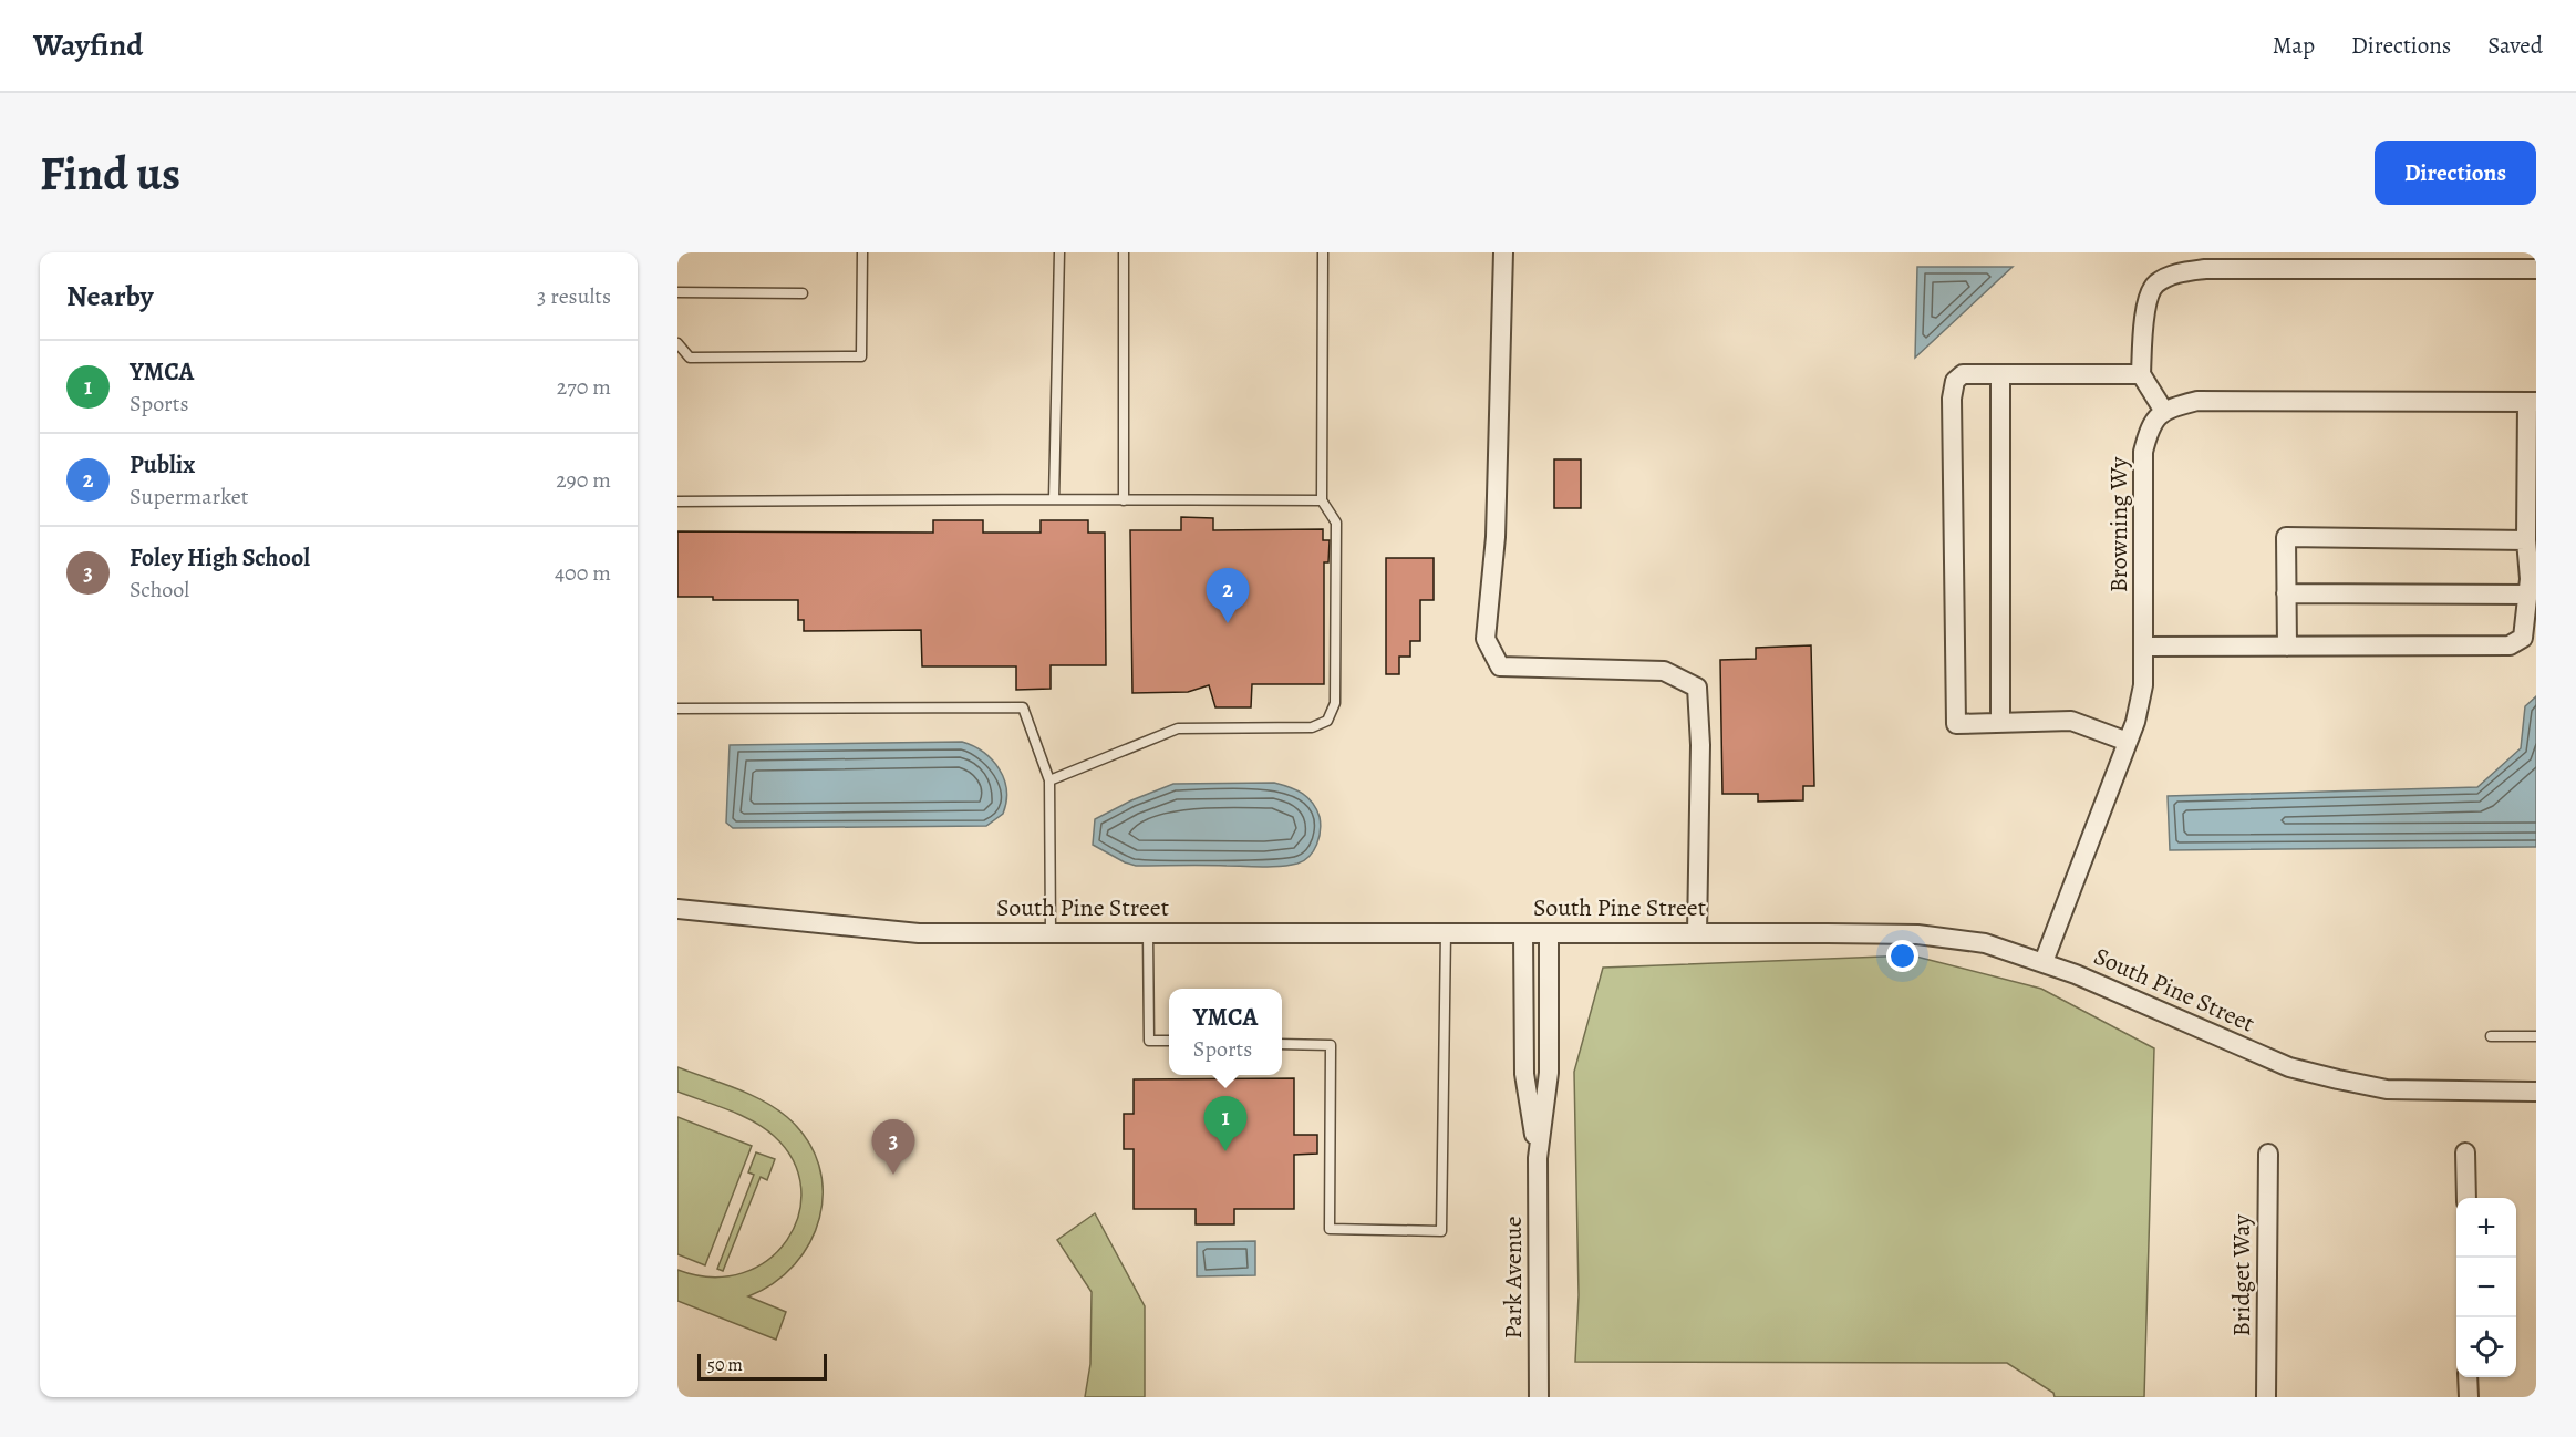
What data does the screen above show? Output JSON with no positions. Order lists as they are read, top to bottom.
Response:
{
  "streets": {
    "street": [
      "Browning Wy",
      "South Pine Street",
      "Bridget Way",
      "Park Avenue"
    ]
  },
  "crossings": [
    ["Browning Wy", "South Pine Street"],
    ["South Pine Street", "Park Avenue"]
  ],
  "scale_bar": "50 m",
  "page": {
    "header": "Wayfind",
    "nav": ["Map", "Directions", "Saved"],
    "buttons": "Directions",
    "title": "Find us",
    "heading": ["Nearby", "3 results"],
    "list": [
      {
        "mark": "1",
        "name": "YMCA",
        "note": "Sports",
        "value": "270 m"
      },
      {
        "mark": "2",
        "name": "Publix",
        "note": "Supermarket",
        "value": "290 m"
      },
      {
        "mark": "3",
        "name": "Foley High School",
        "note": "School",
        "value": "400 m"
      }
    ],
    "pins": ["2", "1", "3"],
    "popup": ["YMCA", "Sports"],
    "map_buttons": ["+", "−"],
    "scale": "50 m"
  }
}
